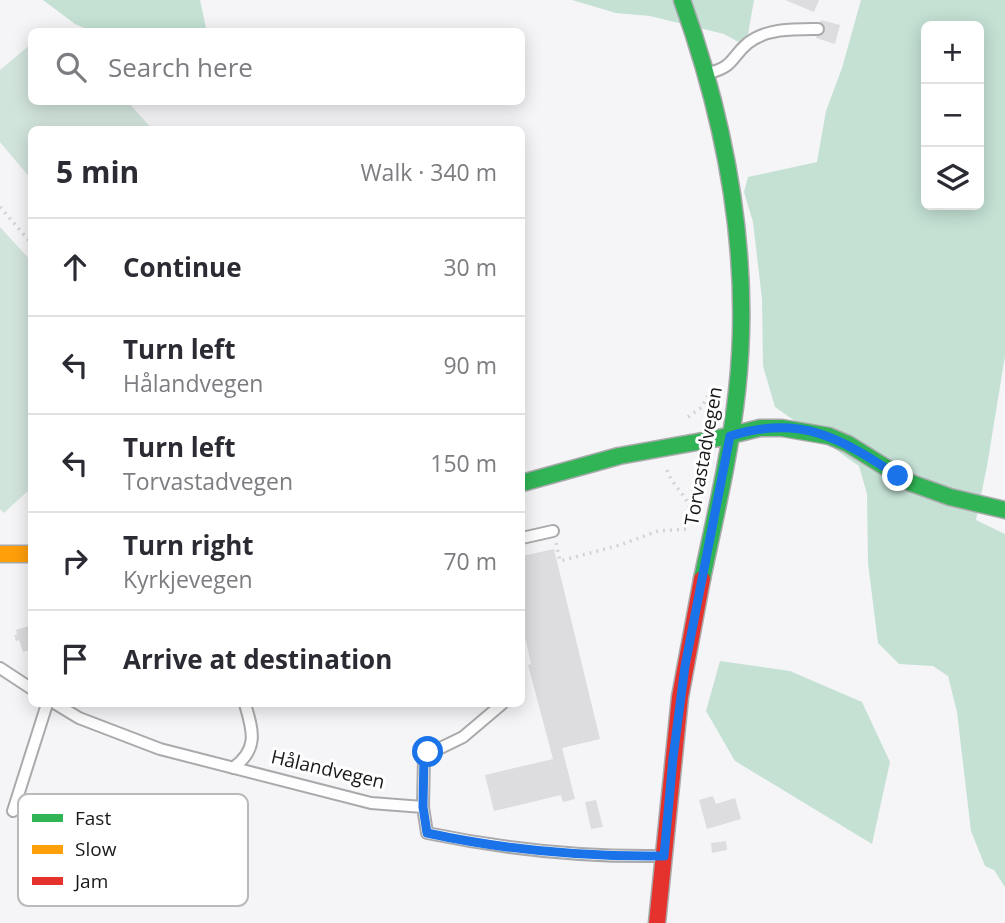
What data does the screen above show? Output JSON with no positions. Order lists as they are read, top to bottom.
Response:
{
  "streets": {
    "main road": ["Torvastadvegen"],
    "lane": ["Hålandvegen"]
  },
  "legend": ["Fast", "Slow", "Jam"],
  "page": {
    "map_buttons": ["+", "−"],
    "search": "Search here",
    "heading": ["5 min", "Walk · 340 m"],
    "list": [
      ["Continue", "30 m"],
      ["Turn left", "Hålandvegen", "90 m"],
      ["Turn left", "Torvastadvegen", "150 m"],
      ["Turn right", "Kyrkjevegen", "70 m"],
      "Arrive at destination"
    ]
  }
}
